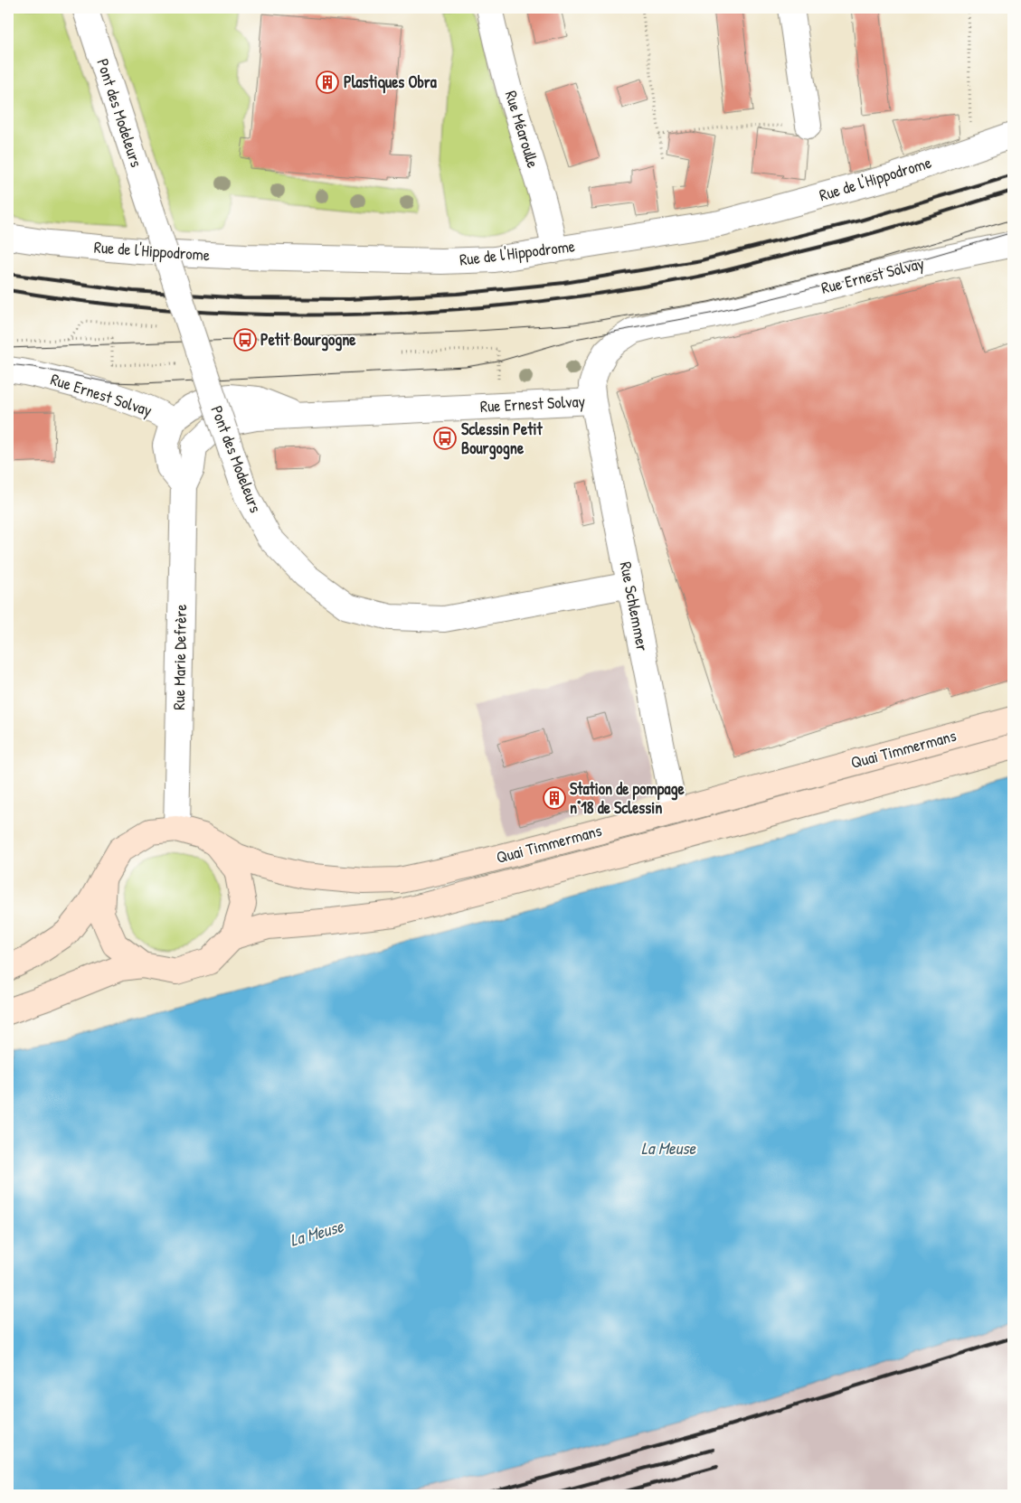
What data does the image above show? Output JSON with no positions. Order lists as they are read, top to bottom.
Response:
{
  "streets": {
    "main road": ["Quai Timmermans"],
    "street": [
      "Pont des Modeleurs",
      "Rue Méaroulle",
      "Rue de l'Hippodrome",
      "Rue Ernest Solvay",
      "Rue Schlemmer",
      "Rue Marie Defrère"
    ]
  },
  "crossings": [
    ["Pont des Modeleurs", "Rue Schlemmer"],
    ["Rue Méaroulle", "Rue de l'Hippodrome"],
    ["Rue Ernest Solvay", "Rue Schlemmer"],
    ["Rue Ernest Solvay", "Rue Marie Defrère"],
    ["Rue Schlemmer", "Quai Timmermans"],
    ["Rue Marie Defrère", "Quai Timmermans"]
  ],
  "water": ["La Meuse"],
  "places": {
    "building": ["Plastiques Obra", "Station de pompage n°18 de Sclessin"],
    "bus stop": ["Petit Bourgogne", "Sclessin Petit Bourgogne"]
  }
}
